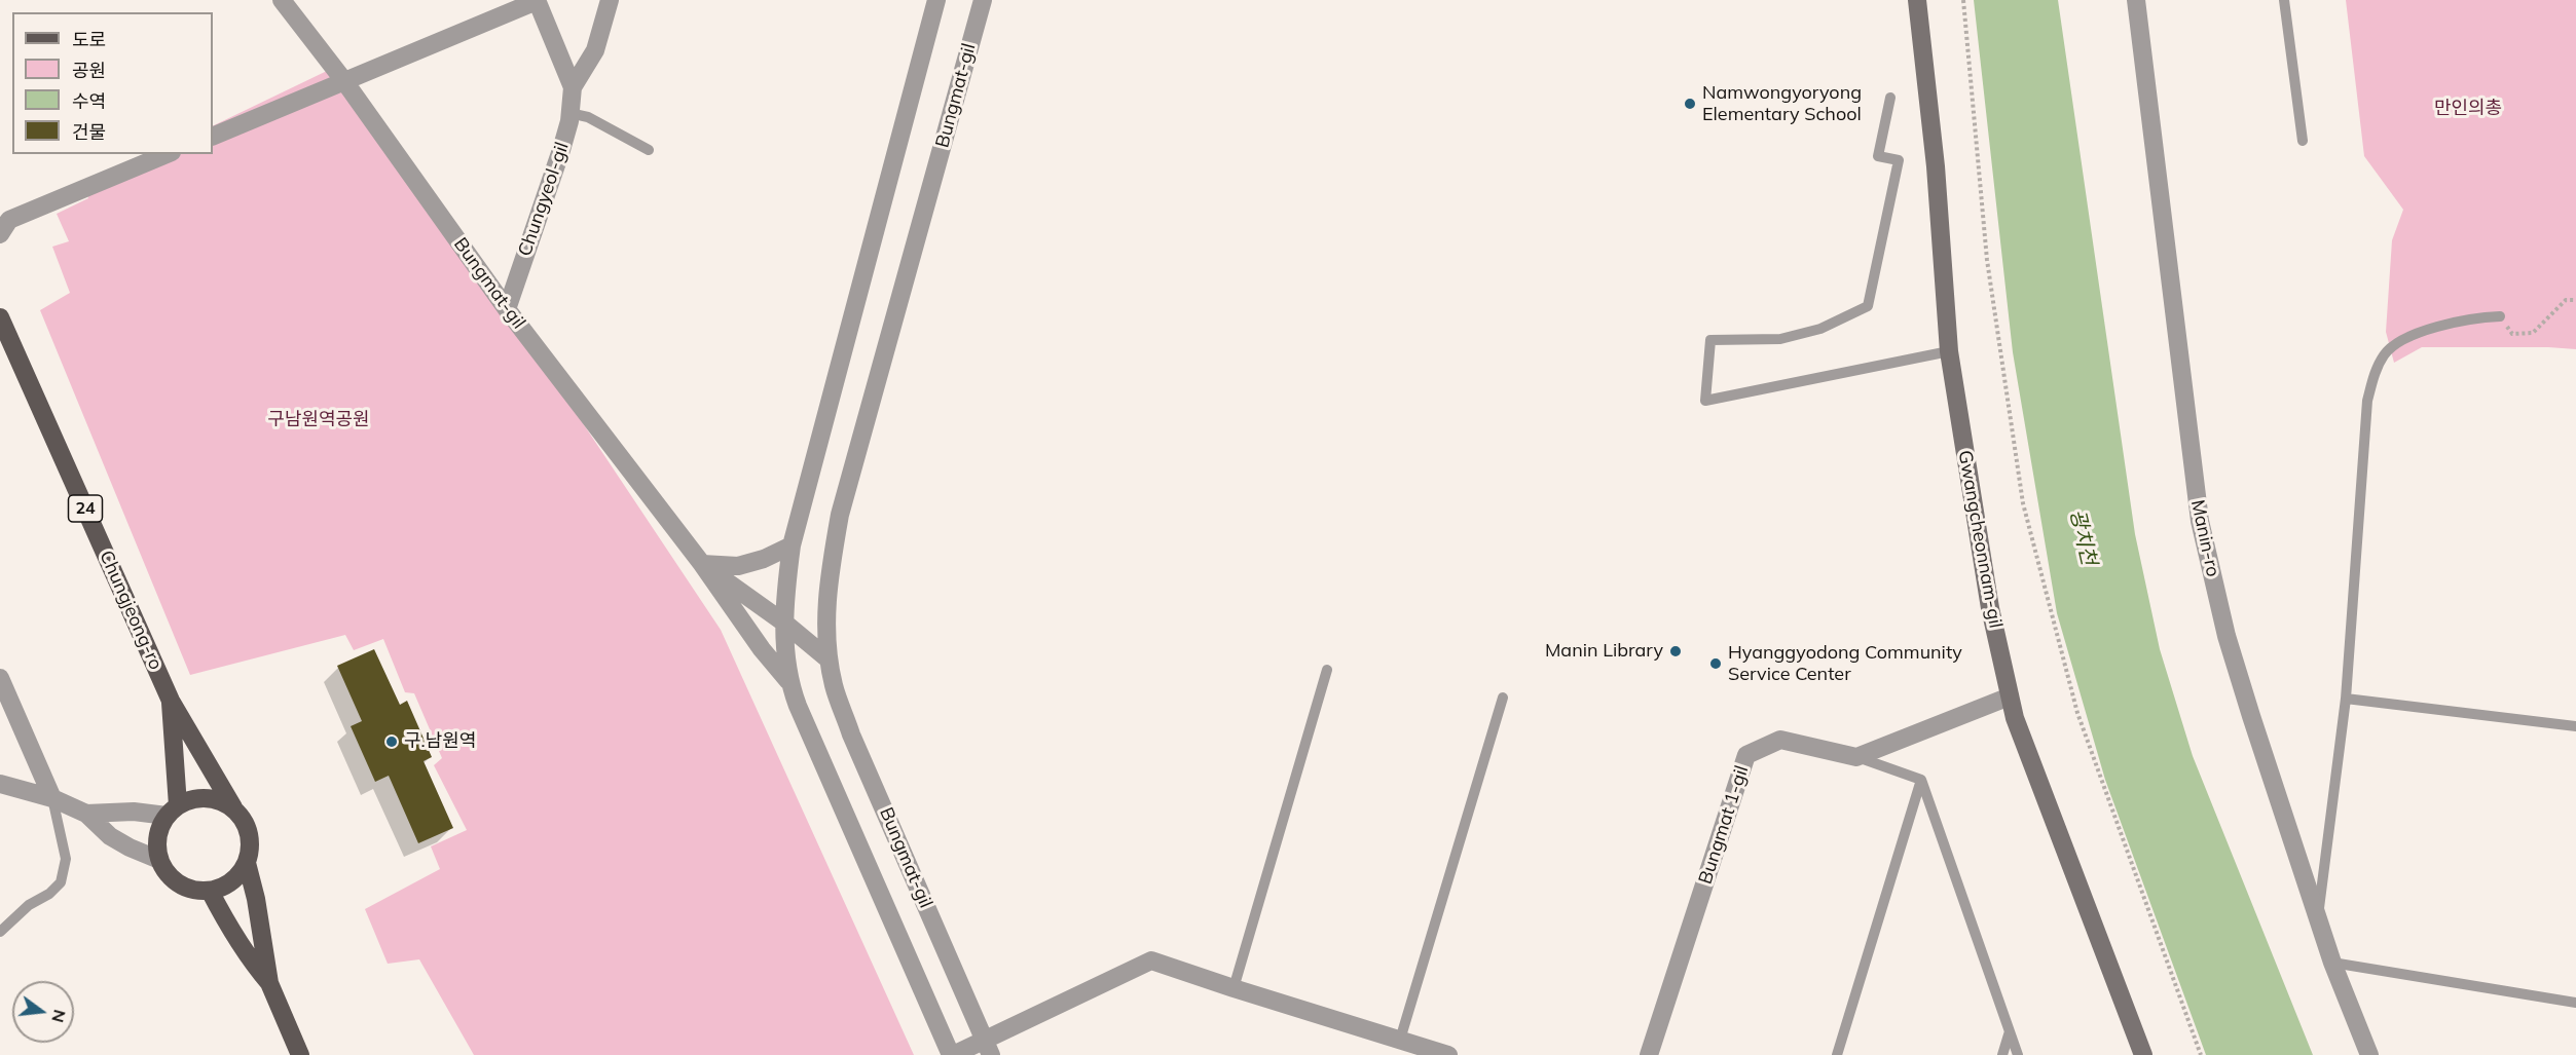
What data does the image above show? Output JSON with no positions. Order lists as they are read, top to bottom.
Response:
{
  "streets": {
    "main road": ["24", "Chungjeong-ro"],
    "street": [
      "Bungmat-gil",
      "Chungyeol-gil",
      "Manin-ro",
      "Gwangcheonnam-gil",
      "Bungmat 1-gil"
    ]
  },
  "crossings": [
    ["Bungmat-gil", "Chungyeol-gil"],
    ["24", "Chungjeong-ro"]
  ],
  "water": ["광치천"],
  "parks": ["만인의총", "구남원역공원"],
  "places": [
    "Namwongyoryong Elementary School",
    "Manin Library",
    "Hyanggyodong Community Service Center",
    "구.남원역"
  ],
  "legend": [
    "도로",
    "공원",
    "수역",
    "건물"
  ],
  "north": "right"
}
